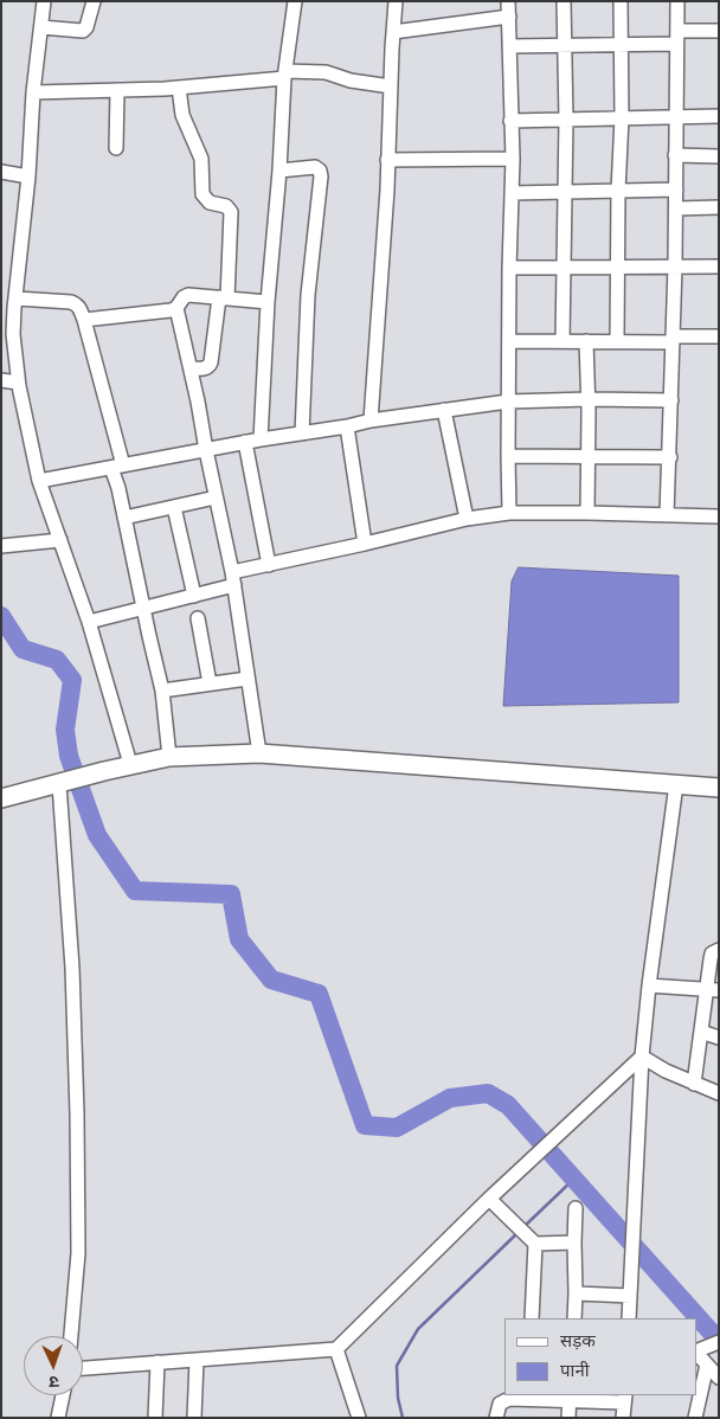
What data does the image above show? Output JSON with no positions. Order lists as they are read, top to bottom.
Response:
{
  "legend": ["सड़क", "पानी"],
  "north": "bottom"
}
